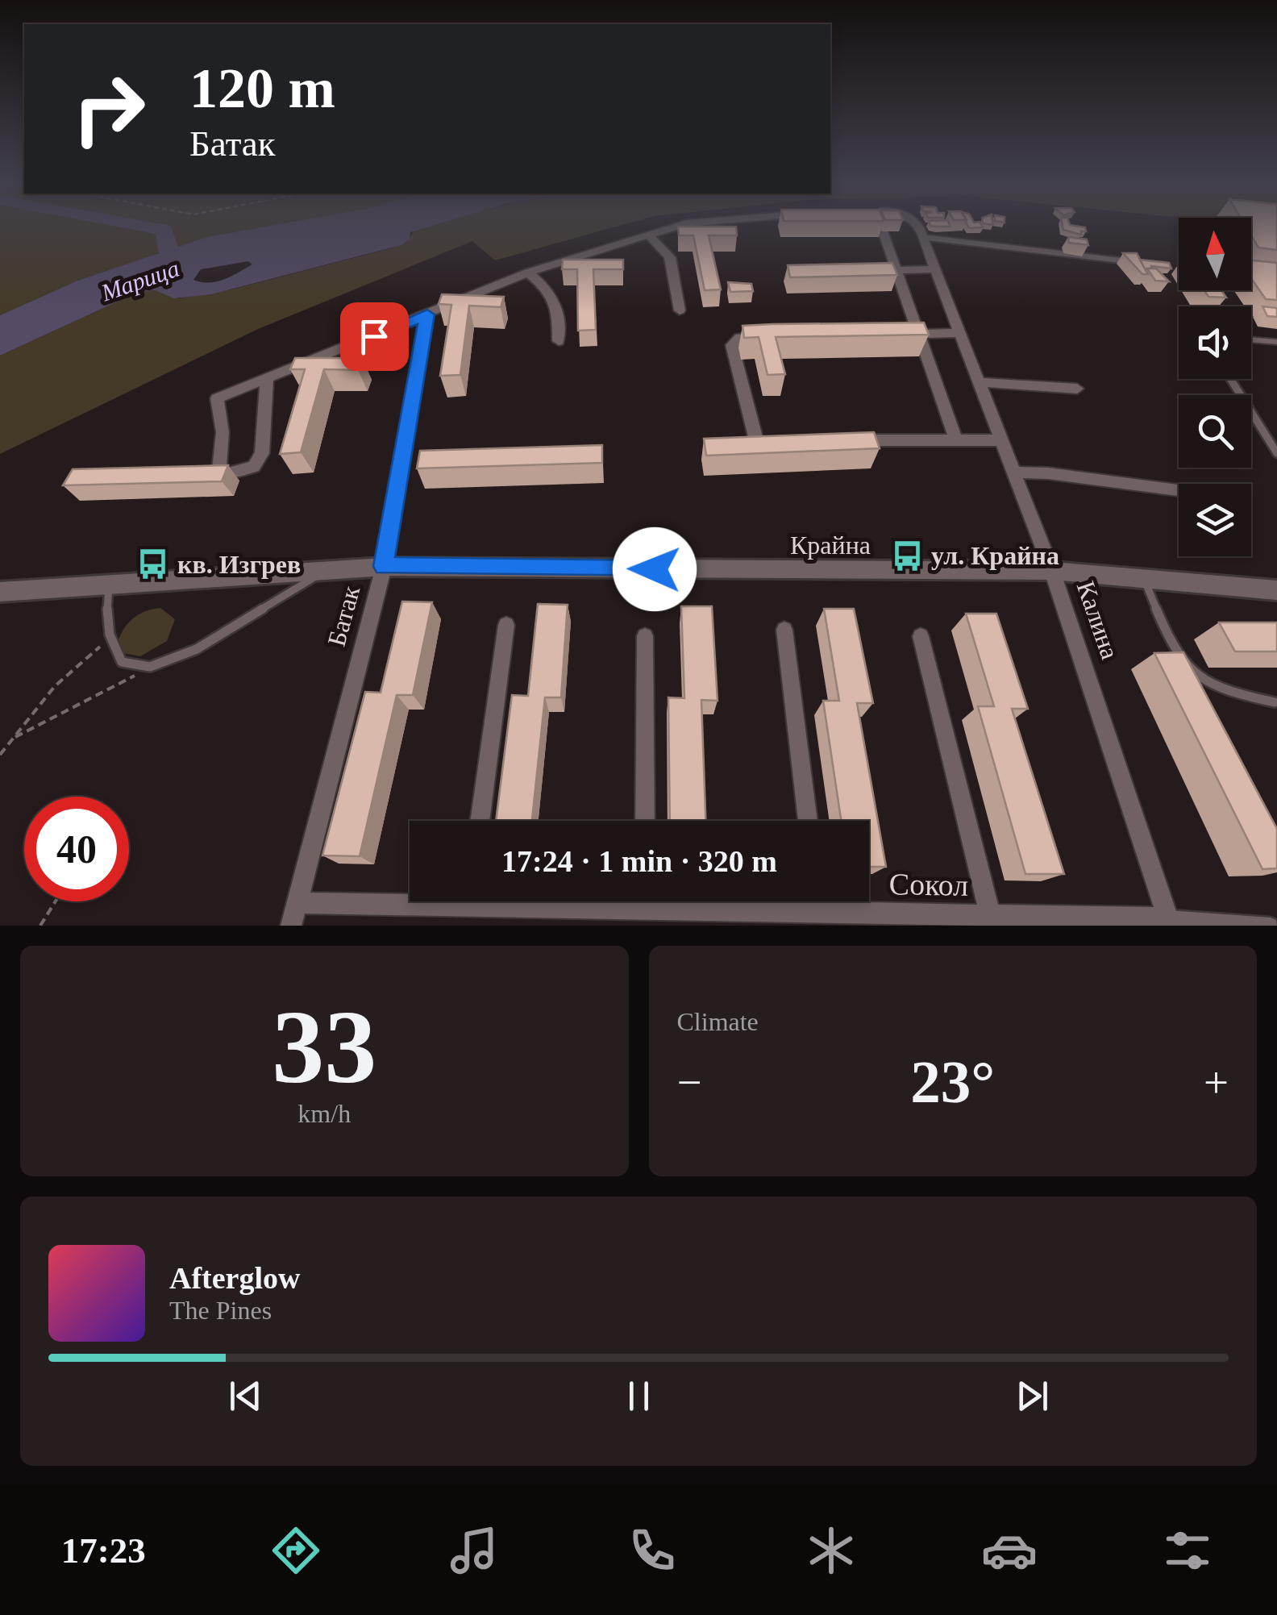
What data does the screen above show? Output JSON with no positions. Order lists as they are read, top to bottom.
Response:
{
  "streets": {
    "street": [
      "Крайна",
      "Батак",
      "Калина",
      "Сокол"
    ]
  },
  "crossings": [
    ["Крайна", "Батак"],
    ["Крайна", "Калина"],
    ["Батак", "Сокол"],
    ["Калина", "Сокол"]
  ],
  "water": ["Марица"],
  "places": {
    "bus stop": ["ул. Крайна", "кв. Изгрев"]
  },
  "north": "top",
  "page": {
    "turn": ["120 m", "Батак"],
    "limit": "40",
    "trip": "17:24 · 1 min · 320 m",
    "tile": [
      ["33", "km/h"],
      "Climate"
    ],
    "heat": ["−", "23°", "+"],
    "song": ["Afterglow", "The Pines"],
    "tabs": "17:23"
  }
}
